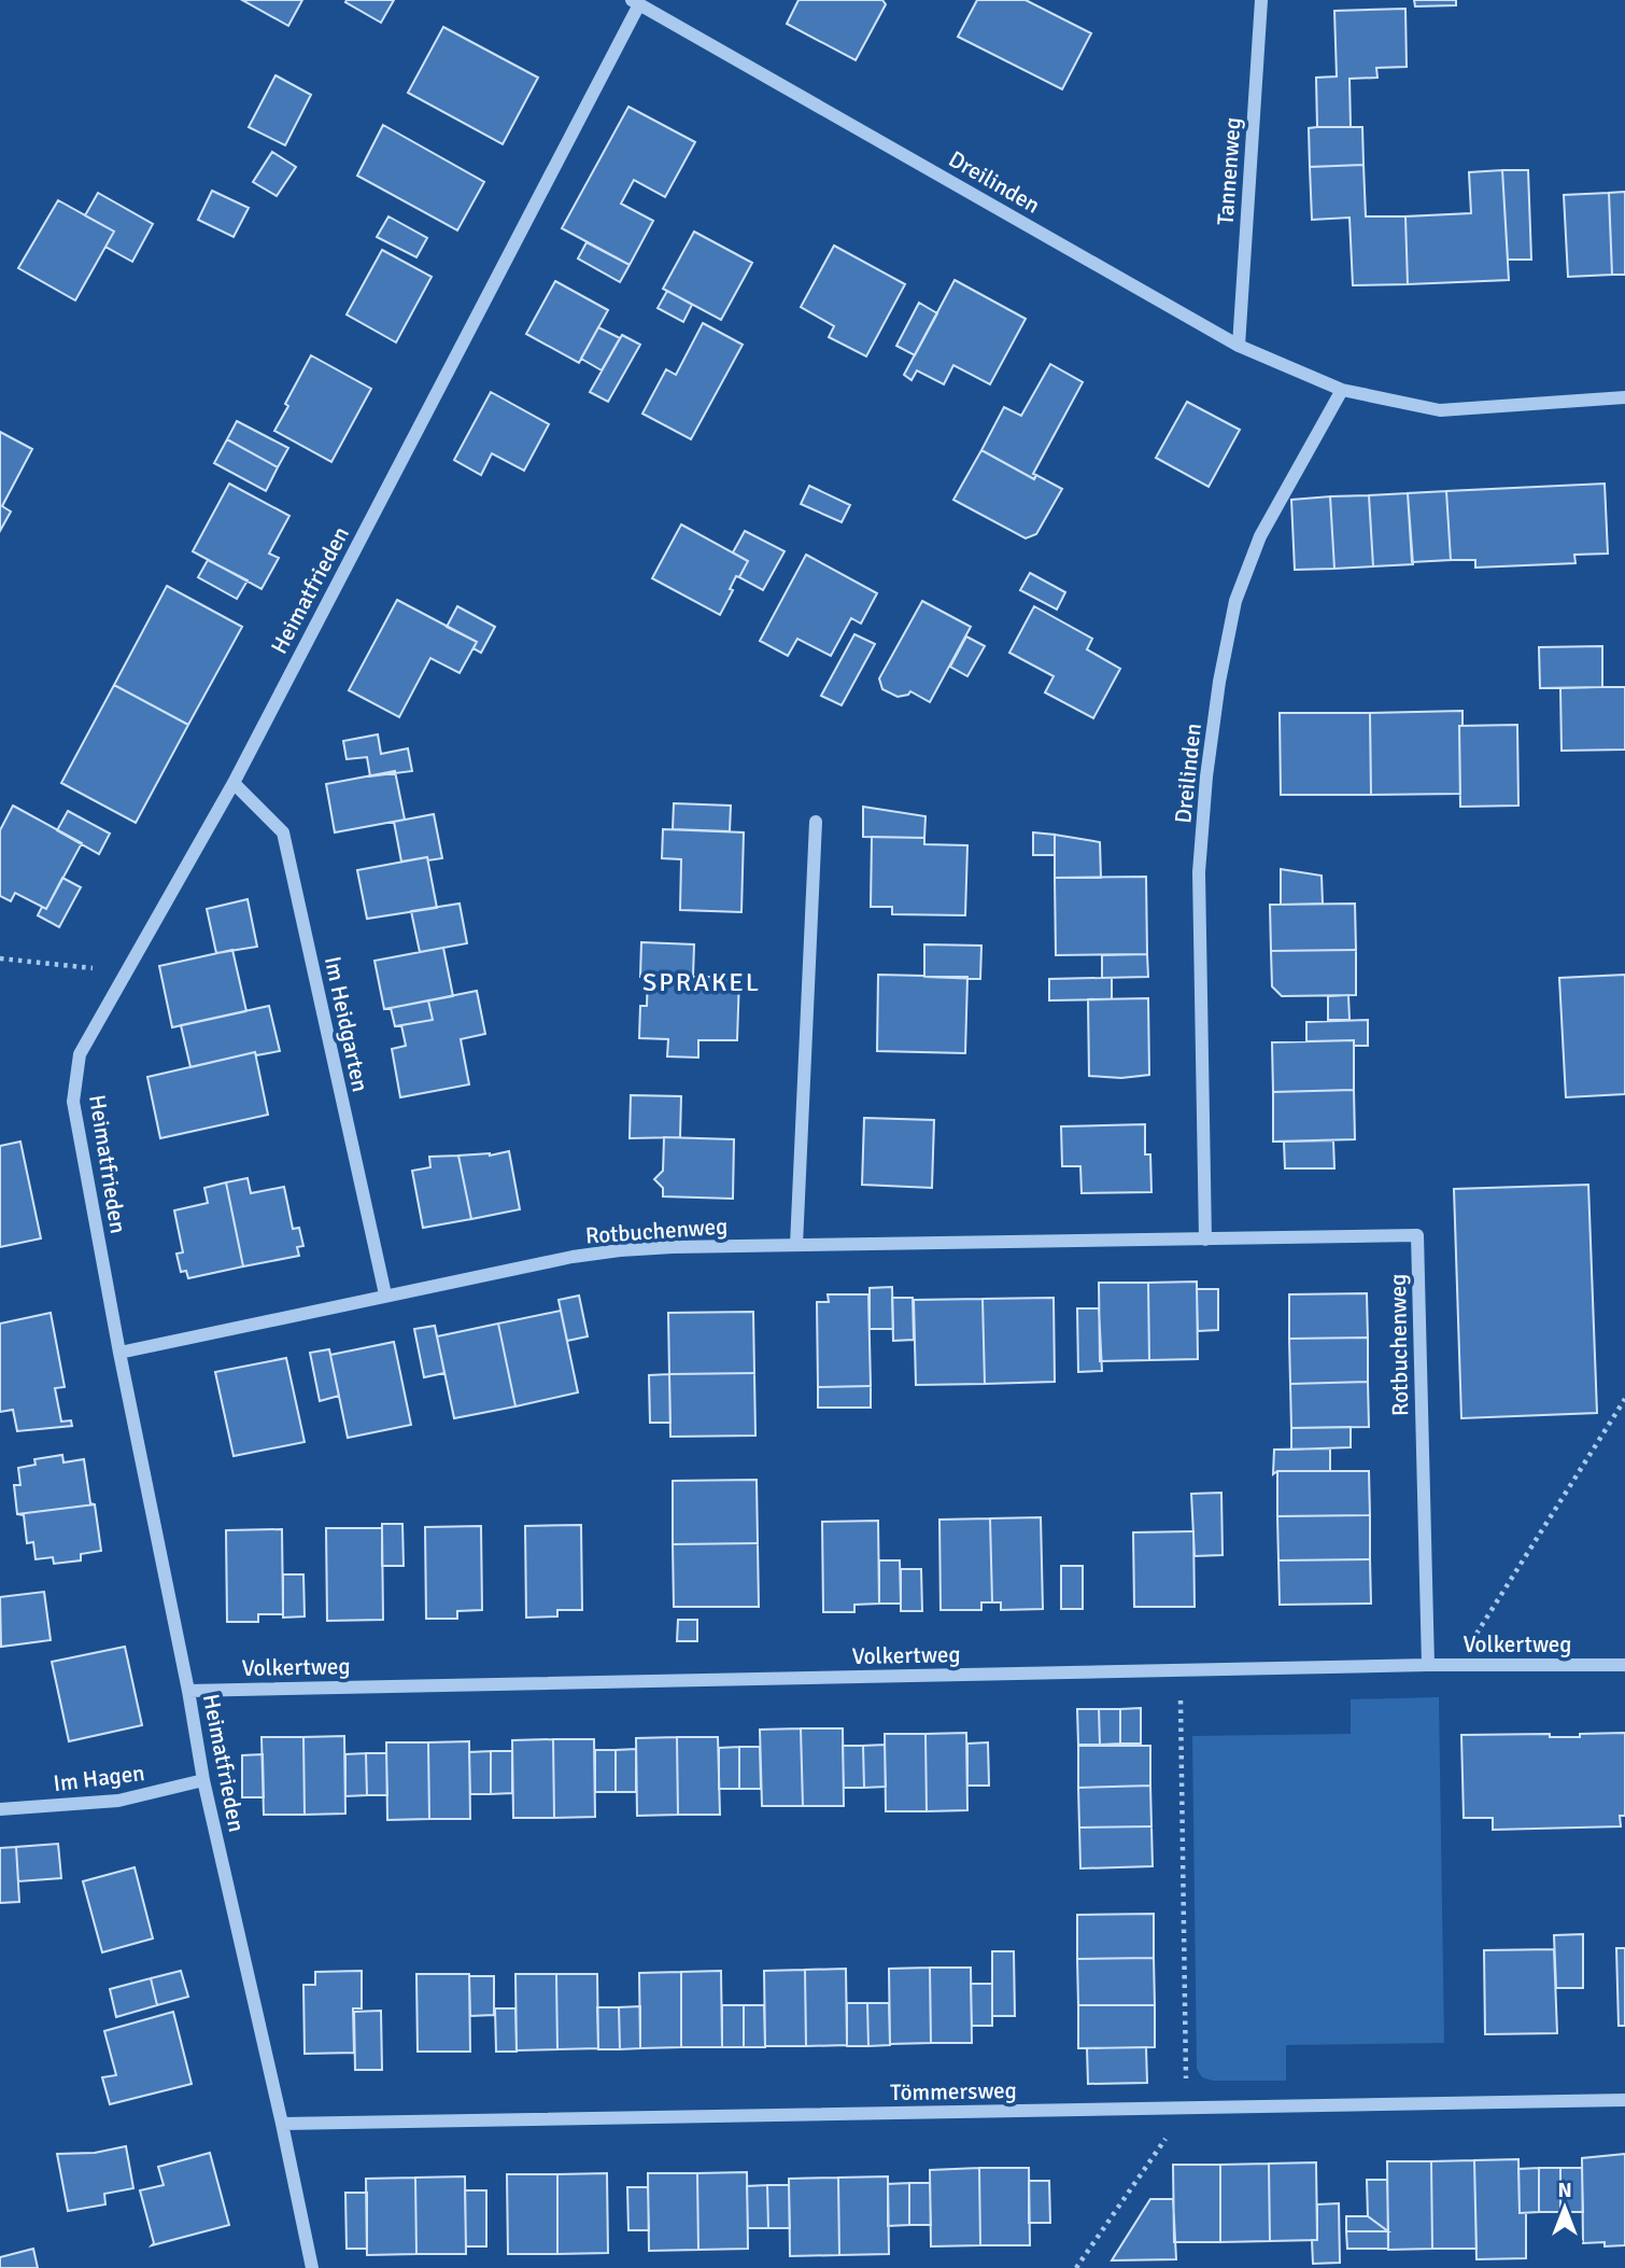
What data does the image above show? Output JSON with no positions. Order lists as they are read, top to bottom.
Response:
{
  "streets": {
    "street": [
      "Tannenweg",
      "Dreilinden",
      "Heimatfrieden",
      "Im Heidgarten",
      "Rotbuchenweg",
      "Volkertweg",
      "Im Hagen",
      "Tömmersweg"
    ]
  },
  "crossings": [
    ["Tannenweg", "Dreilinden"],
    ["Dreilinden", "Heimatfrieden"],
    ["Dreilinden", "Rotbuchenweg"],
    ["Heimatfrieden", "Im Heidgarten"],
    ["Heimatfrieden", "Rotbuchenweg"],
    ["Heimatfrieden", "Volkertweg"],
    ["Heimatfrieden", "Im Hagen"],
    ["Heimatfrieden", "Tömmersweg"],
    ["Im Heidgarten", "Rotbuchenweg"],
    ["Rotbuchenweg", "Volkertweg"]
  ],
  "districts": ["SPRAKEL"],
  "north": "top"
}
